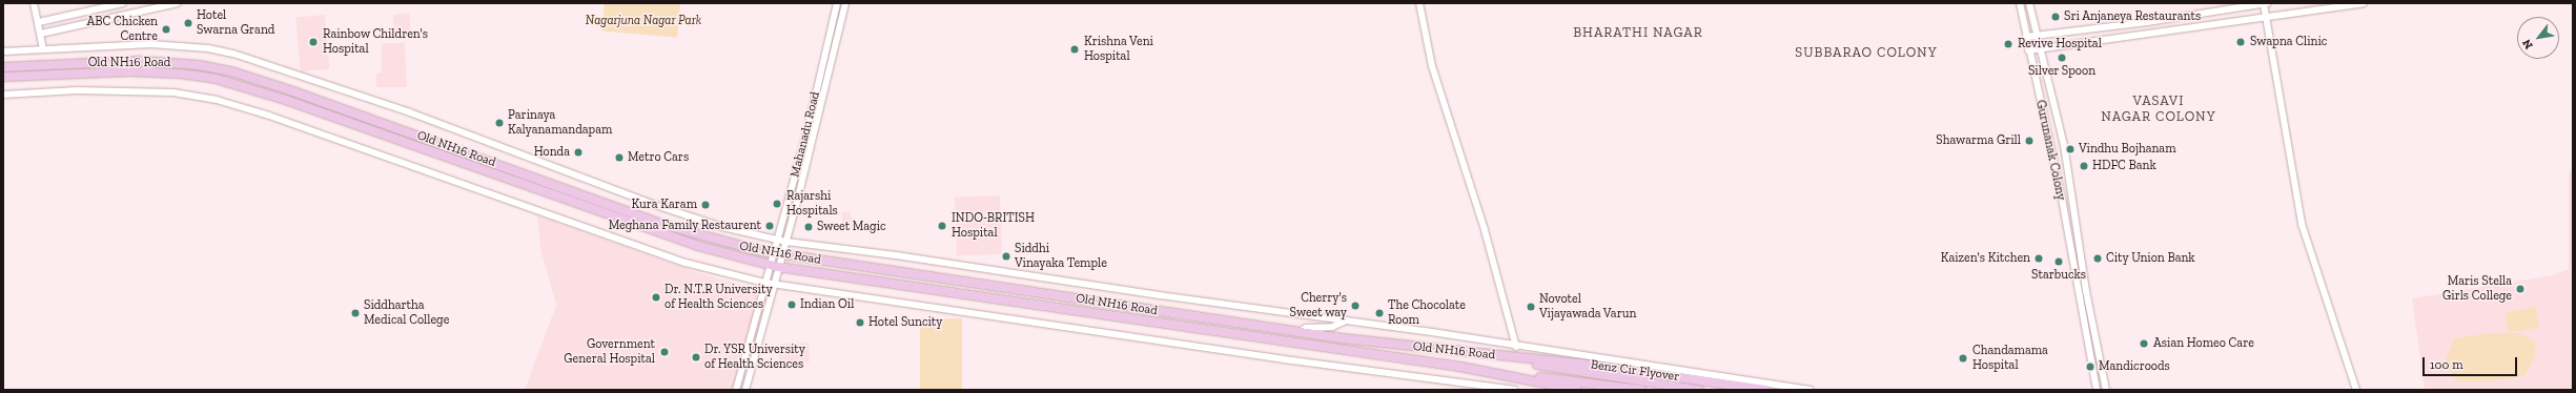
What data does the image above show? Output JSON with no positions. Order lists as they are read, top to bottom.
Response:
{
  "streets": {
    "main road": ["Old NH16 Road", "Benz Cir Flyover"],
    "street": ["Mahanadu Road", "Gurunanak Colony"]
  },
  "crossings": [
    ["Old NH16 Road", "Mahanadu Road"],
    ["Old NH16 Road", "Benz Cir Flyover"]
  ],
  "districts": ["BHARATHI NAGAR", "SUBBARAO COLONY", "VASAVI NAGAR COLONY"],
  "parks": ["Nagarjuna Nagar Park"],
  "places": [
    "Sri Anjaneya Restaurants",
    "Hotel Swarna Grand",
    "ABC Chicken Centre",
    "Rainbow Children's Hospital",
    "Swapna Clinic",
    "Revive Hospital",
    "Krishna Veni Hospital",
    "Silver Spoon",
    "Parinaya Kalyanamandapam",
    "Shawarma Grill",
    "Vindhu Bojhanam",
    "Honda",
    "Metro Cars",
    "HDFC Bank",
    "Rajarshi Hospitals",
    "Kura Karam",
    "Meghana Family Restaurent",
    "INDO-BRITISH Hospital",
    "Sweet Magic",
    "Siddhi Vinayaka Temple",
    "Kaizen's Kitchen",
    "City Union Bank",
    "Starbucks",
    "Maris Stella Girls College",
    "Dr. N.T.R University of Health Sciences",
    "Indian Oil",
    "Cherry's Sweet way",
    "Novotel Vijayawada Varun",
    "Siddhartha Medical College",
    "The Chocolate Room",
    "Hotel Suncity",
    "Asian Homeo Care",
    "Government General Hospital",
    "Dr. YSR University of Health Sciences",
    "Chandamama Hospital",
    "Mandicroods"
  ],
  "scale_bar": "100 m",
  "north": "bottom left"
}
